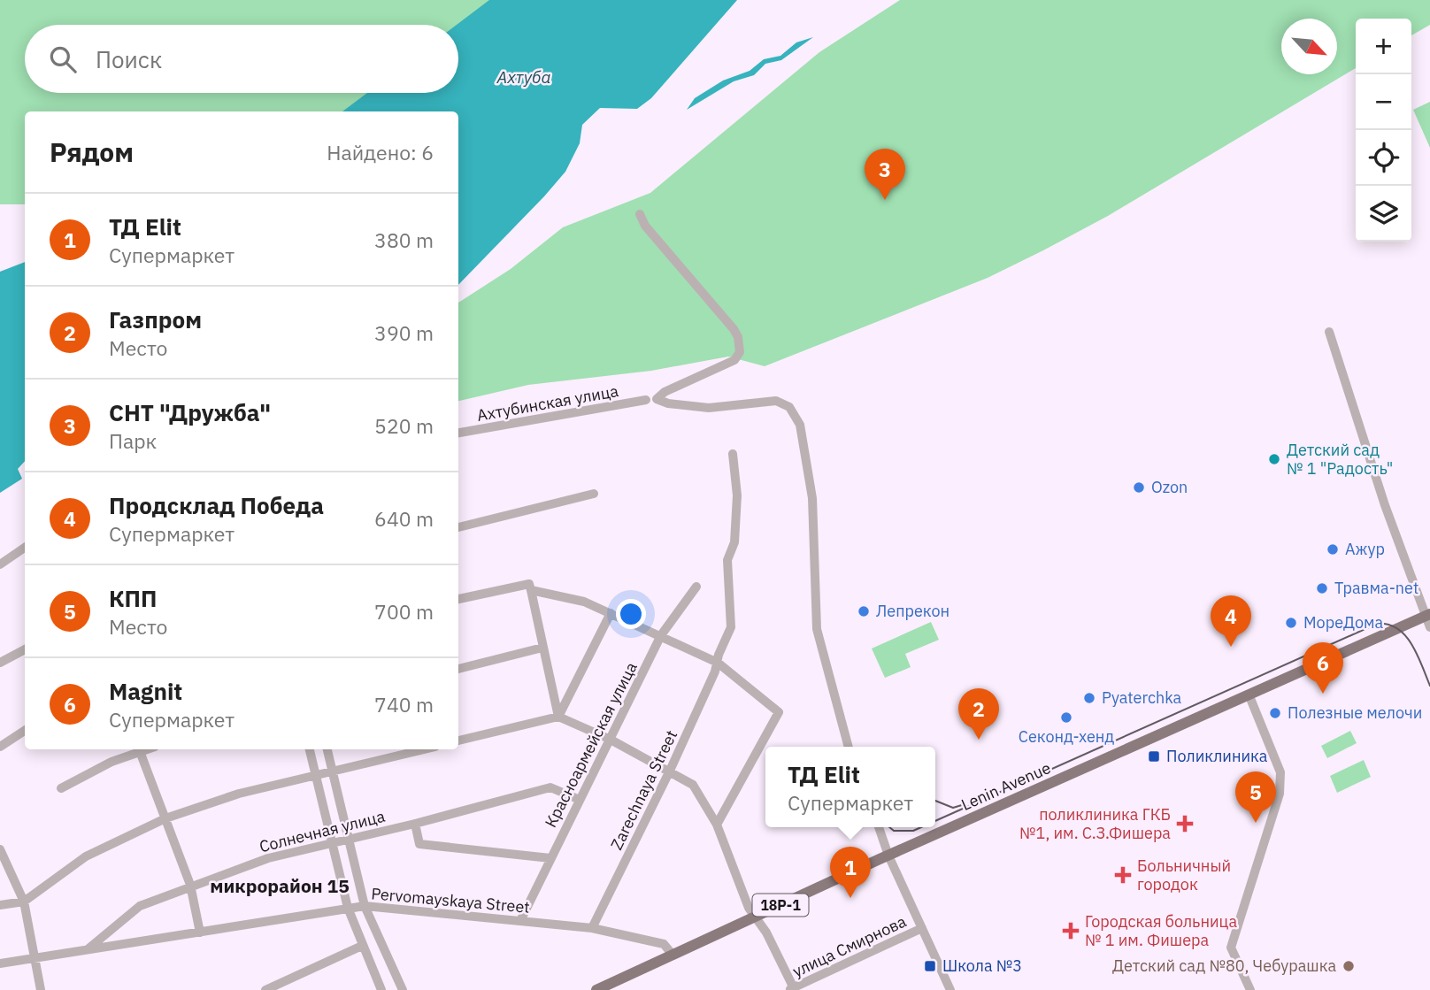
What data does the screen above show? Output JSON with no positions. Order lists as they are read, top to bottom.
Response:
{
  "streets": {
    "main road": ["Lenin Avenue", "18Р-1"],
    "street": [
      "Ахтубинская улица",
      "Красноармейская улица",
      "Zarechnaya Street",
      "Солнечная улица",
      "Pervomayskaya Street",
      "улица Смирнова"
    ]
  },
  "crossings": [
    ["Красноармейская улица", "Солнечная улица"],
    ["Красноармейская улица", "Pervomayskaya Street"],
    ["Lenin Avenue", "Pervomayskaya Street"],
    ["Zarechnaya Street", "Pervomayskaya Street"],
    ["Солнечная улица", "Pervomayskaya Street"]
  ],
  "districts": ["микрорайон 15"],
  "water": ["Ахтуба"],
  "places": {
    "other": [
      "Детский сад № 1 \"Радость\"",
      "Ozon",
      "Ажур",
      "Травма-net",
      "Лепрекон",
      "МореДома",
      "Pyaterchka",
      "Полезные мелочи",
      "Секонд-хенд",
      "Детский сад №80, Чебурашка"
    ],
    "transit": ["Поликлиника", "Школа №3"],
    "health": ["поликлиника ГКБ №1, им. С.З.Фишера", "Больничный городок", "Городская больница № 1 им. Фишера"]
  },
  "north": "bottom right",
  "page": {
    "map_buttons": ["+", "−"],
    "search": "Поиск",
    "heading": ["Рядом", "Найдено: 6"],
    "pins": [
      "3",
      "4",
      "6",
      "2",
      "5",
      "1"
    ],
    "list": [
      {
        "mark": "1",
        "name": "ТД Elit",
        "note": "Супермаркет",
        "value": "380 m"
      },
      {
        "mark": "2",
        "name": "Газпром",
        "note": "Место",
        "value": "390 m"
      },
      {
        "mark": "3",
        "name": "СНТ \"Дружба\"",
        "note": "Парк",
        "value": "520 m"
      },
      {
        "mark": "4",
        "name": "Продсклад Победа",
        "note": "Супермаркет",
        "value": "640 m"
      },
      {
        "mark": "5",
        "name": "КПП",
        "note": "Место",
        "value": "700 m"
      },
      {
        "mark": "6",
        "name": "Magnit",
        "note": "Супермаркет",
        "value": "740 m"
      }
    ],
    "popup": ["ТД Elit", "Супермаркет"]
  }
}
